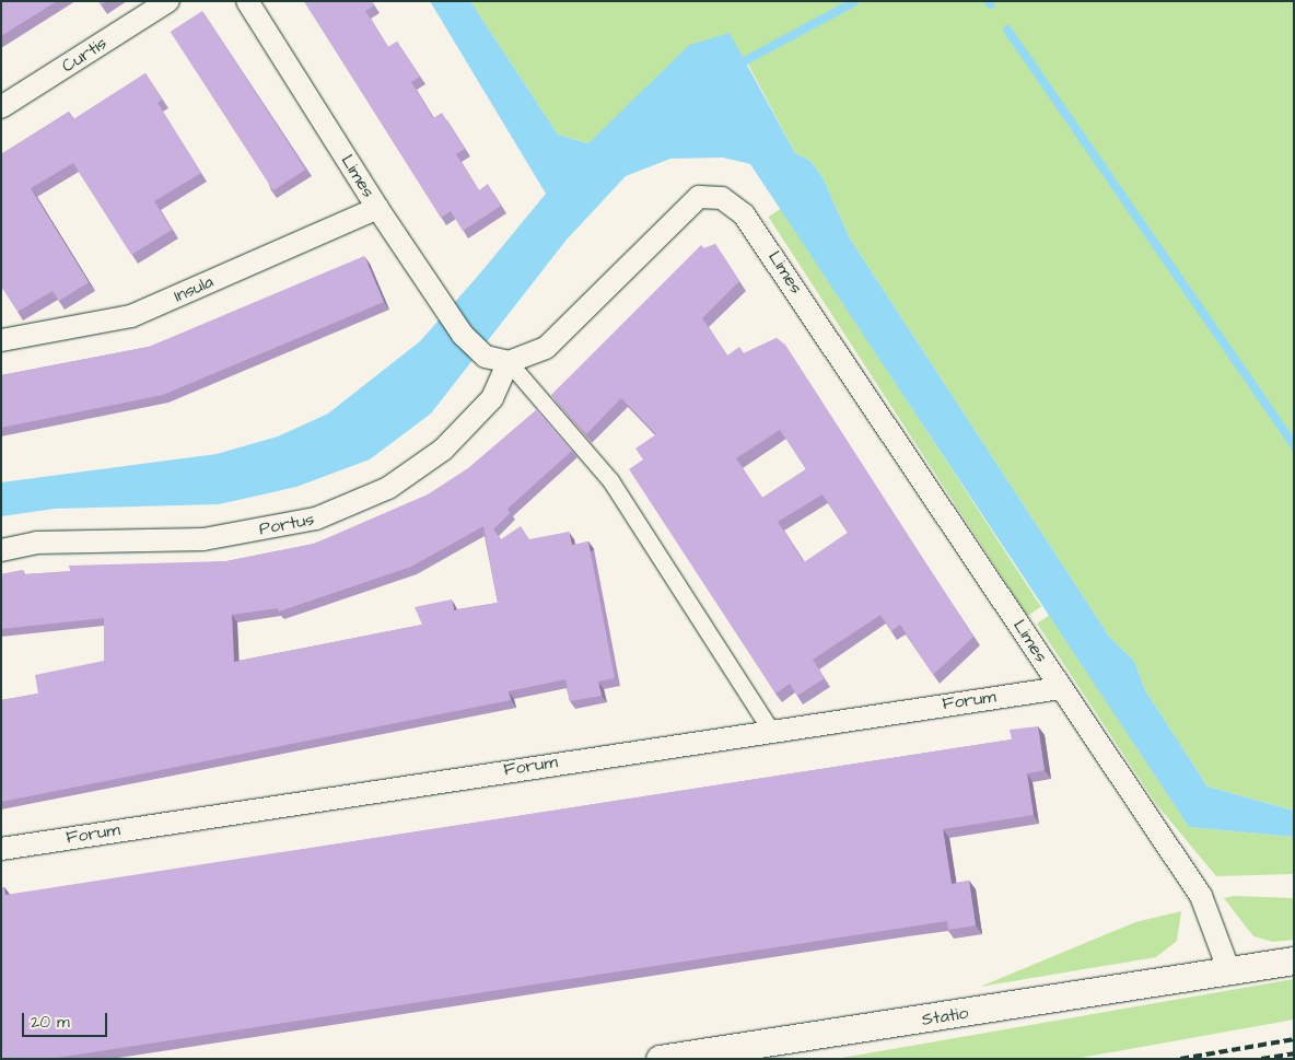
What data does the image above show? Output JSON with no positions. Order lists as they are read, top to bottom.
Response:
{
  "streets": {
    "street": [
      "Curtis",
      "Limes",
      "Insula",
      "Portus",
      "Forum",
      "Statio"
    ]
  },
  "crossings": [
    ["Limes", "Insula"],
    ["Limes", "Portus"],
    ["Limes", "Forum"],
    ["Limes", "Statio"]
  ],
  "scale_bar": "20 m"
}
